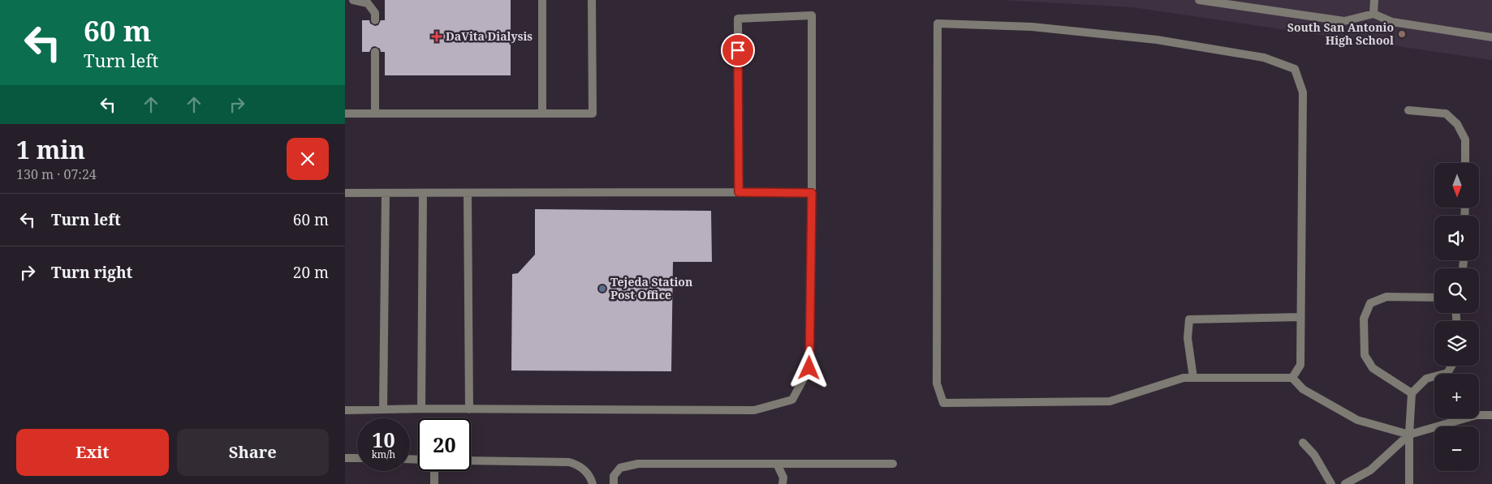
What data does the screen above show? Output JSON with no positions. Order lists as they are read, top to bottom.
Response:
{
  "places": {
    "other": ["South San Antonio High School", "Tejeda Station Post Office"],
    "health": ["DaVita Dialysis"]
  },
  "north": "bottom",
  "page": {
    "turn": ["60 m", "Turn left"],
    "heading": ["1 min", "130 m · 07:24"],
    "map_buttons": ["+", "−"],
    "list": [
      {
        "name": "Turn left",
        "value": "60 m"
      },
      {
        "name": "Turn right",
        "value": "20 m"
      }
    ],
    "speed": "10 km/h",
    "limit": "20",
    "buttons": ["Exit", "Share"]
  }
}
